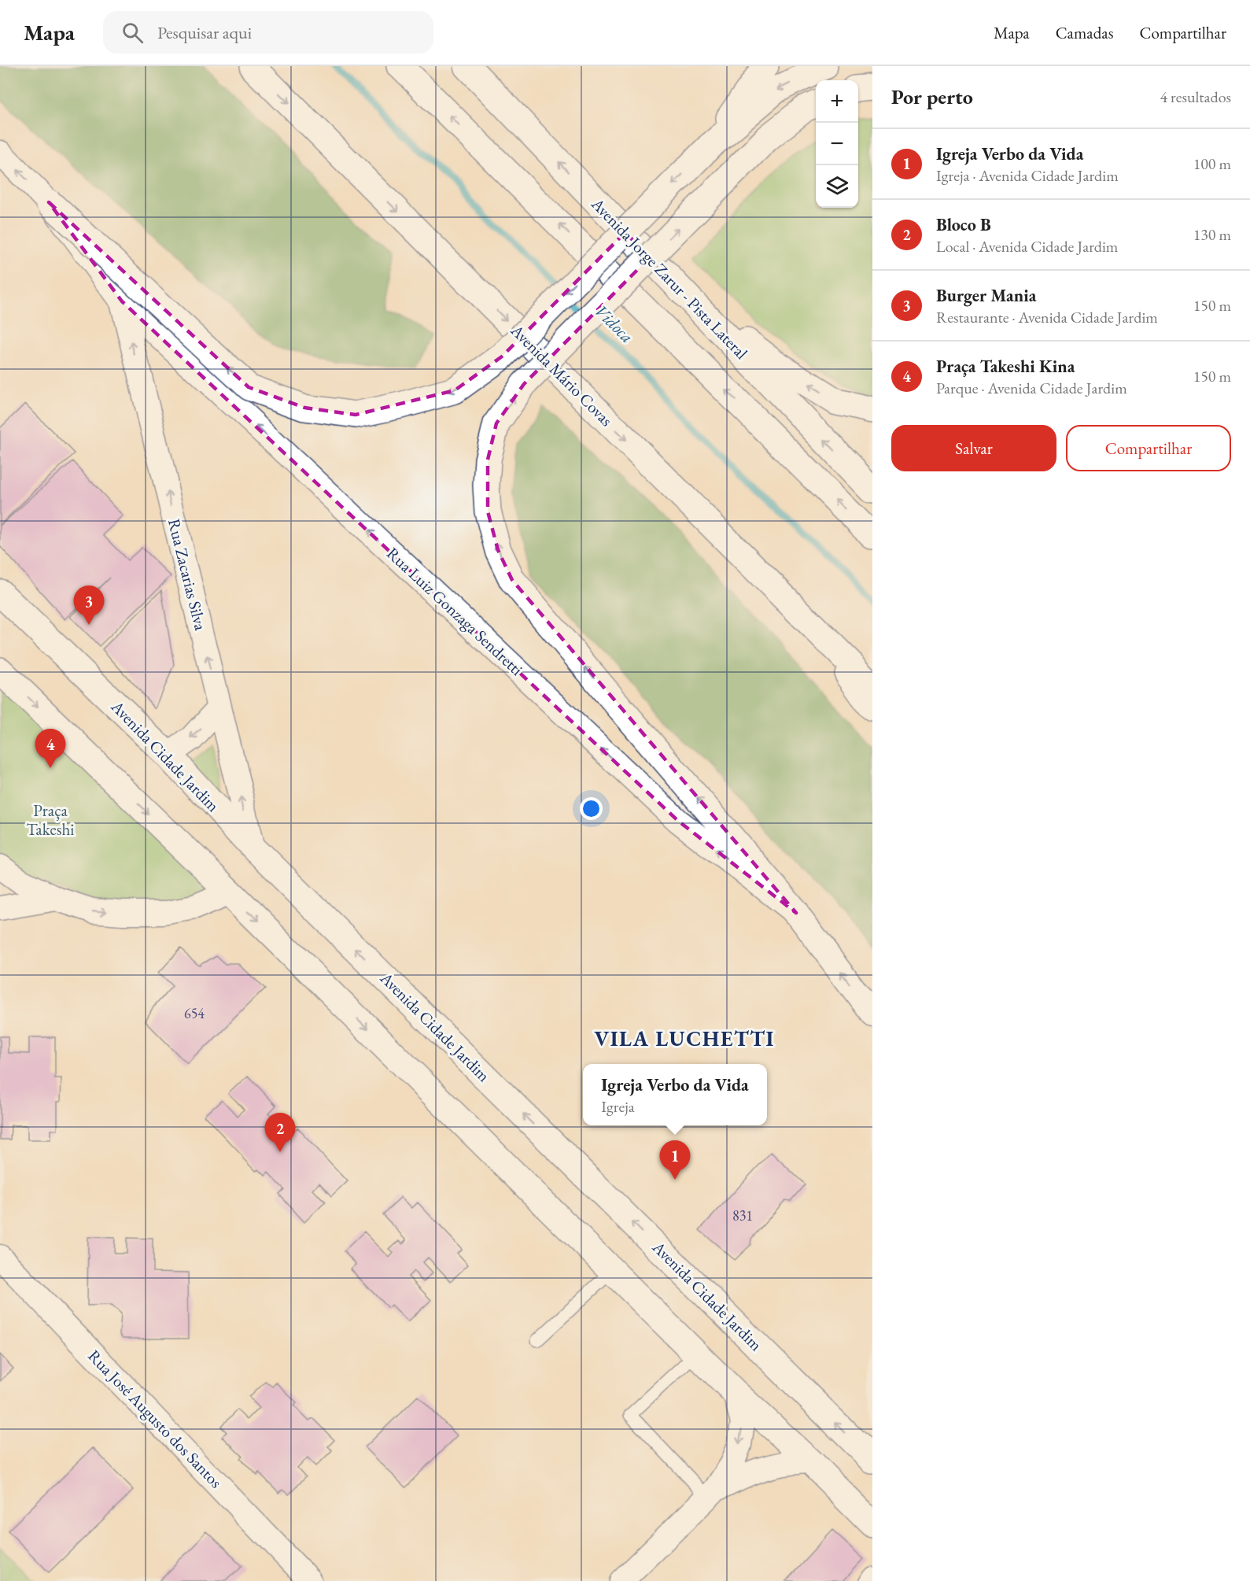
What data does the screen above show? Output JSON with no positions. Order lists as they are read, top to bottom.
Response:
{
  "streets": {
    "main road": ["Avenida Jorge Zarur - Pista Lateral", "Avenida Mário Covas", "Avenida Cidade Jardim"],
    "street": ["Rua Zacarias Silva", "Rua Luiz Gonzaga Sendretti", "Rua José Augusto dos Santos"]
  },
  "crossings": [
    ["Rua Zacarias Silva", "Rua Luiz Gonzaga Sendretti"],
    ["Rua Zacarias Silva", "Avenida Cidade Jardim"]
  ],
  "one_way": ["Rua Zacarias Silva", "Rua Luiz Gonzaga Sendretti"],
  "districts": ["VILA LUCHETTI"],
  "water": ["Vidoca"],
  "parks": ["Praça Takeshi"],
  "house_numbers": ["654", "831"],
  "page": {
    "header": "Mapa",
    "search": "Pesquisar aqui",
    "nav": ["Mapa", "Camadas", "Compartilhar"],
    "heading": ["Por perto", "4 resultados"],
    "map_buttons": ["+", "−"],
    "list": [
      {
        "mark": "1",
        "name": "Igreja Verbo da Vida",
        "note": "Igreja · Avenida Cidade Jardim",
        "value": "100 m"
      },
      {
        "mark": "2",
        "name": "Bloco B",
        "note": "Local · Avenida Cidade Jardim",
        "value": "130 m"
      },
      {
        "mark": "3",
        "name": "Burger Mania",
        "note": "Restaurante · Avenida Cidade Jardim",
        "value": "150 m"
      },
      {
        "mark": "4",
        "name": "Praça Takeshi Kina",
        "note": "Parque · Avenida Cidade Jardim",
        "value": "150 m"
      }
    ],
    "buttons": ["Salvar", "Compartilhar"],
    "pins": [
      "3",
      "4",
      "2",
      "1"
    ],
    "popup": ["Igreja Verbo da Vida", "Igreja"]
  }
}
